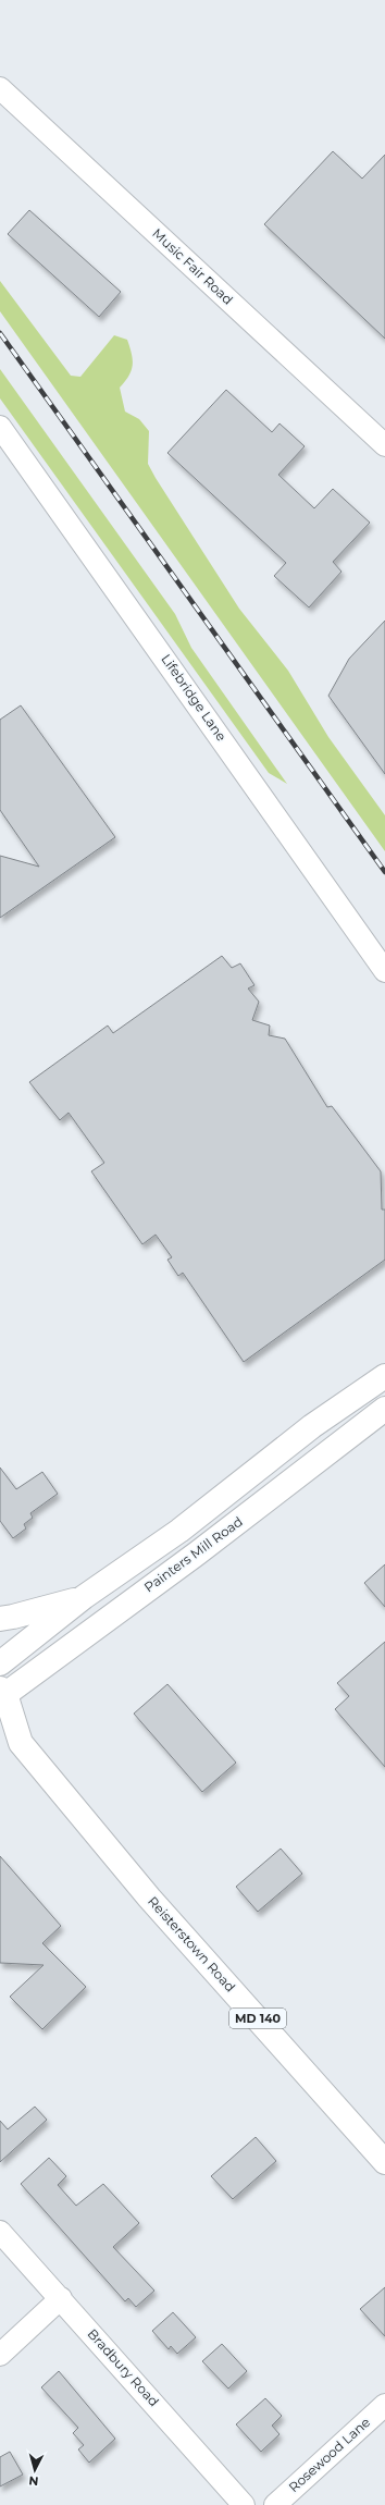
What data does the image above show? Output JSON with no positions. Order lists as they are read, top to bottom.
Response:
{
  "streets": {
    "main road": ["Painters Mill Road", "Reisterstown Road", "MD 140"],
    "street": [
      "Music Fair Road",
      "Lifebridge Lane",
      "Bradbury Road",
      "Rosewood Lane"
    ]
  },
  "crossings": [
    ["Painters Mill Road", "Reisterstown Road"]
  ],
  "north": "bottom"
}
